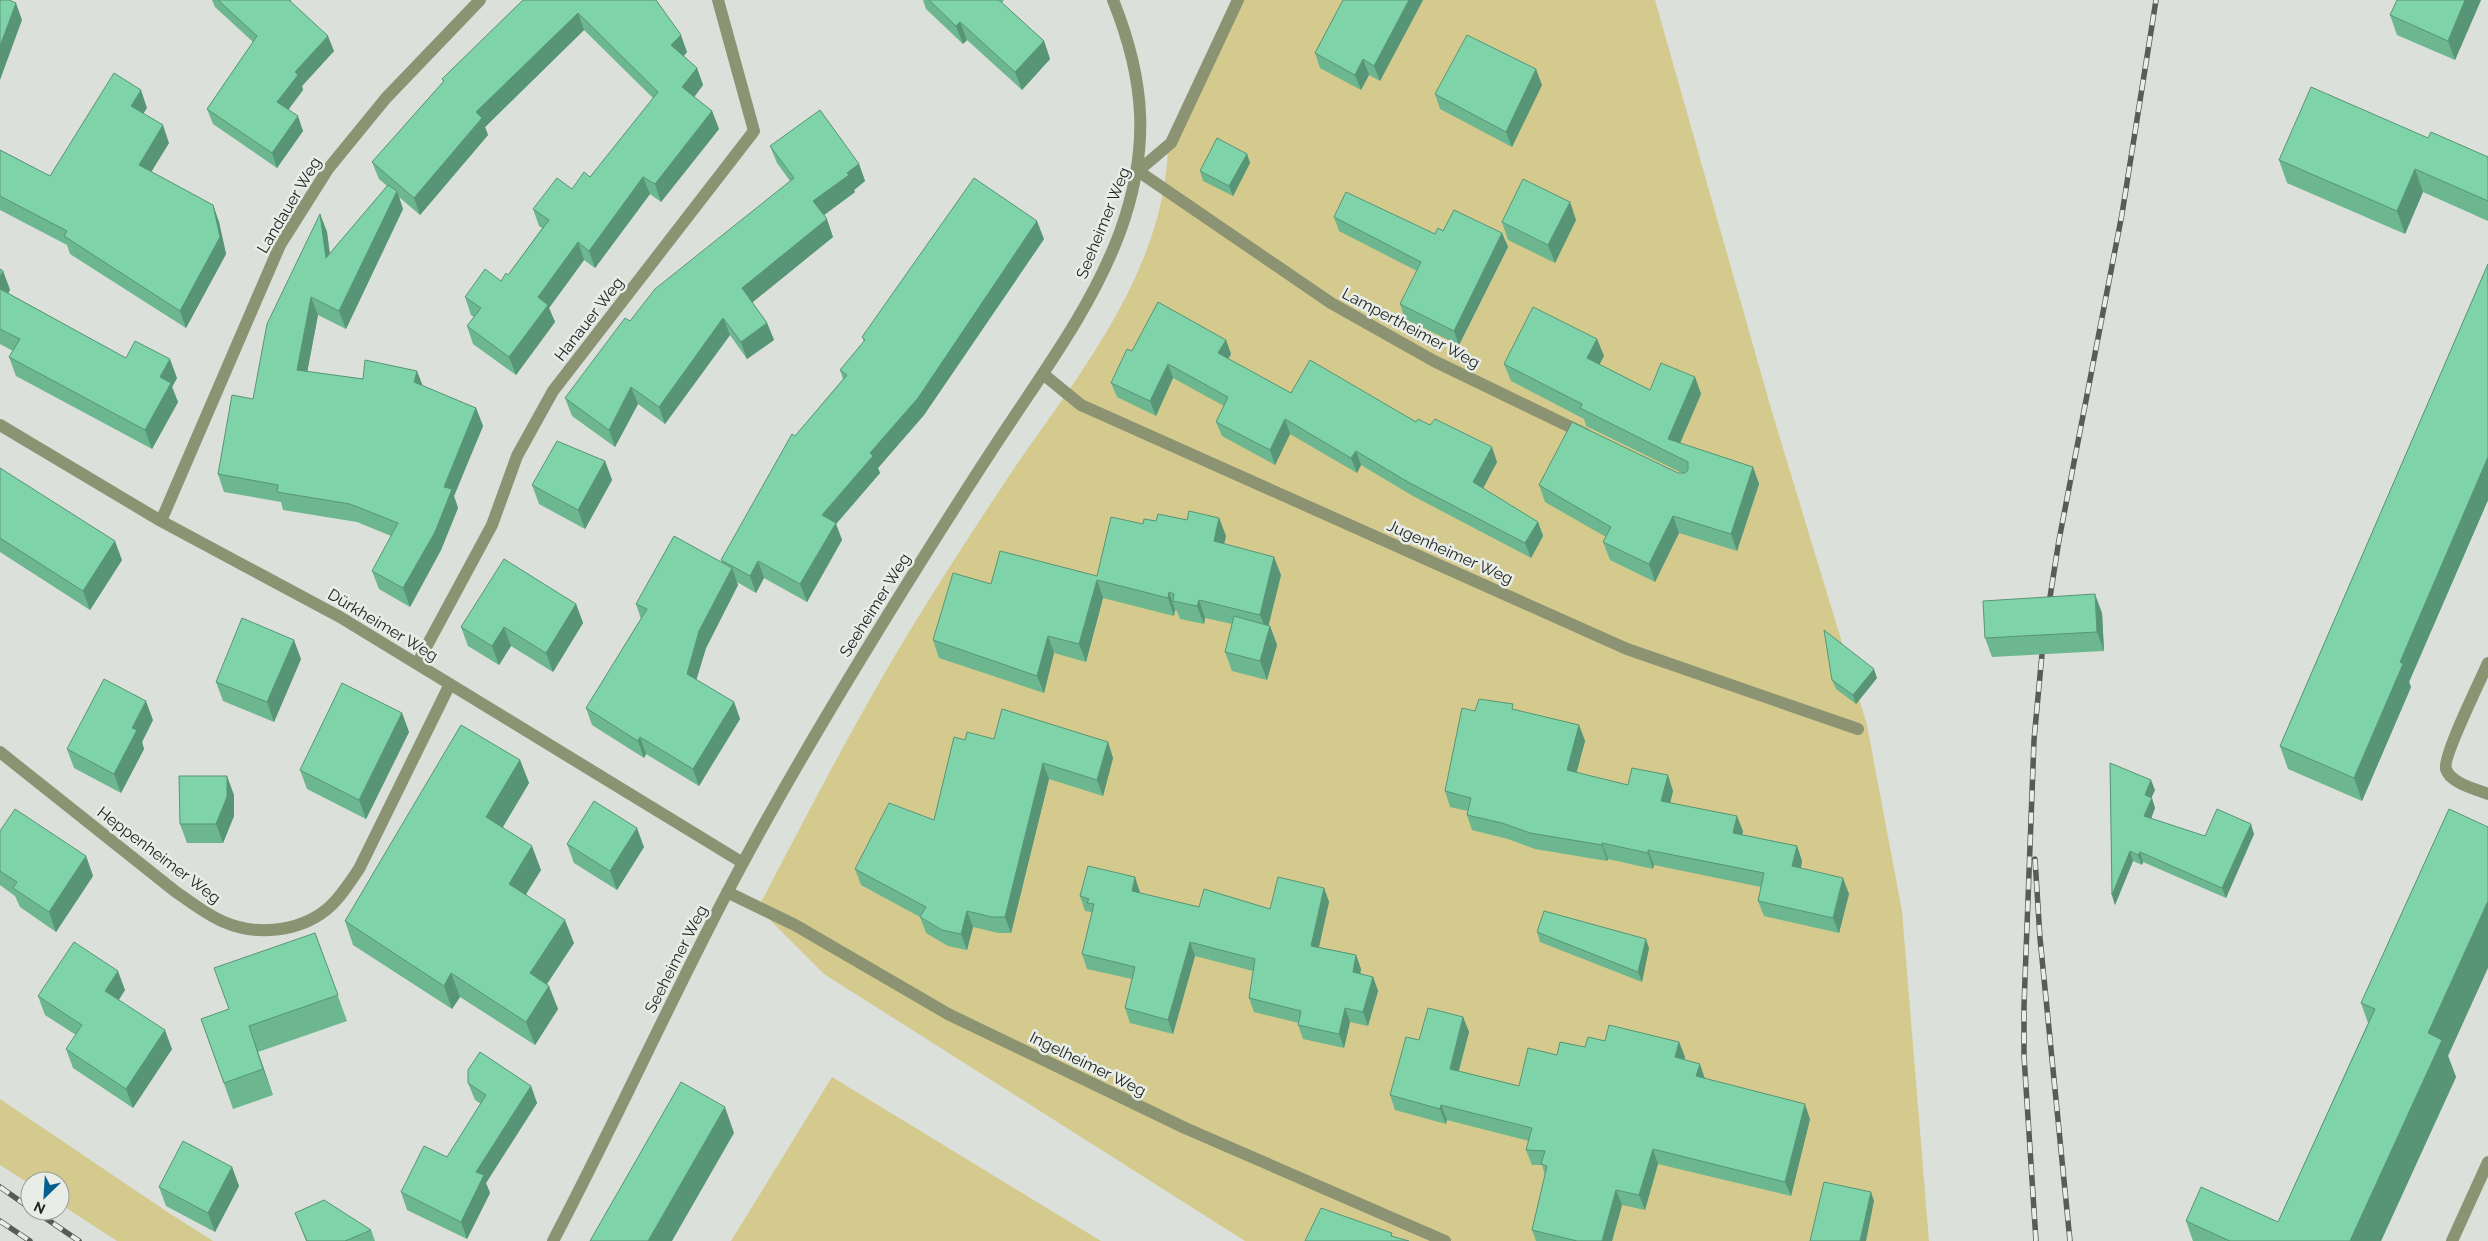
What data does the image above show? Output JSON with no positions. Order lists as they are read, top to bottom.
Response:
{
  "streets": {
    "street": [
      "Landauer Weg",
      "Seeheimer Weg",
      "Hanauer Weg",
      "Lampertheimer Weg",
      "Jugenheimer Weg",
      "Dürkheimer Weg",
      "Heppenheimer Weg",
      "Ingelheimer Weg"
    ]
  },
  "crossings": [
    ["Landauer Weg", "Dürkheimer Weg"],
    ["Seeheimer Weg", "Lampertheimer Weg"],
    ["Seeheimer Weg", "Jugenheimer Weg"],
    ["Seeheimer Weg", "Dürkheimer Weg"],
    ["Seeheimer Weg", "Ingelheimer Weg"],
    ["Hanauer Weg", "Dürkheimer Weg"],
    ["Dürkheimer Weg", "Heppenheimer Weg"]
  ],
  "north": "bottom left"
}
